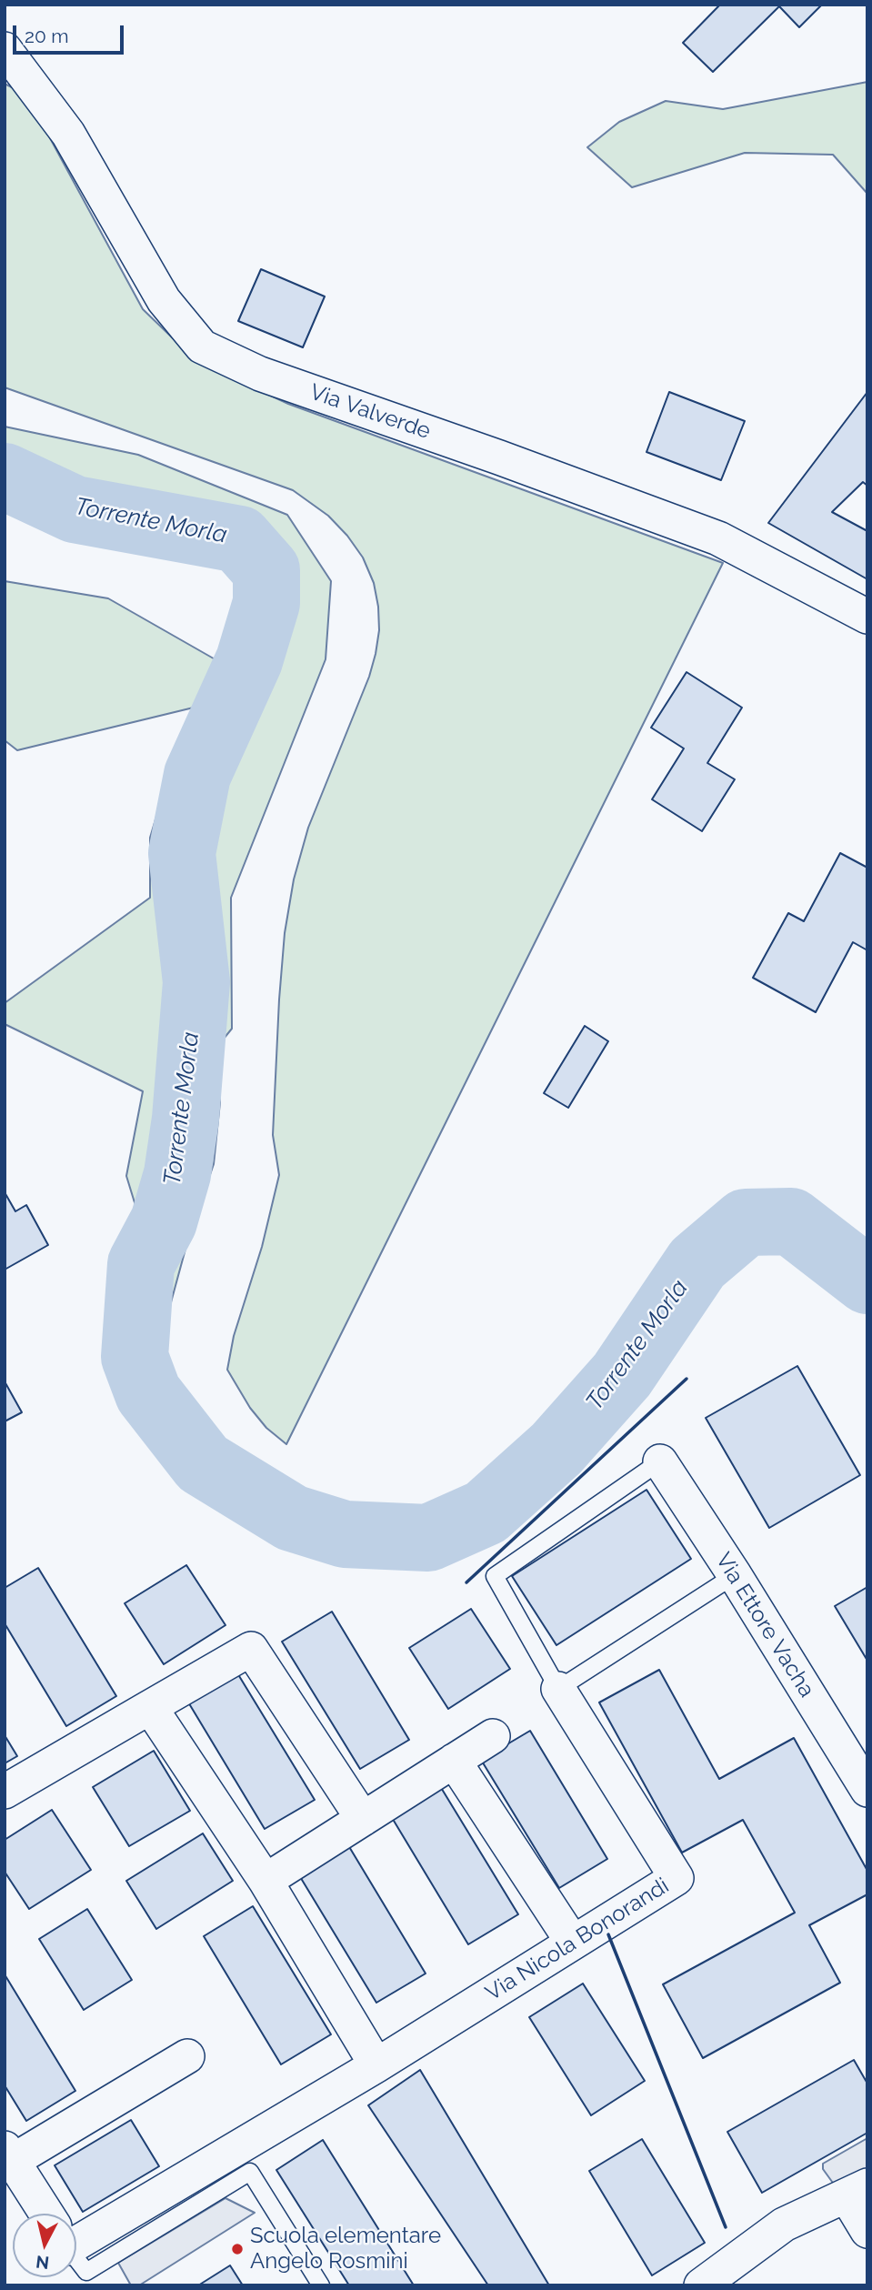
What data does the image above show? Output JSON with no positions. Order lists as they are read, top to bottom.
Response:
{
  "streets": {
    "street": ["Via Valverde", "Via Ettore Vacha", "Via Nicola Bonorandi"]
  },
  "crossings": [
    ["Via Ettore Vacha", "Via Nicola Bonorandi"]
  ],
  "water": ["Torrente Morla"],
  "places": ["Scuola elementare Angelo Rosmini"],
  "scale_bar": "20 m",
  "north": "bottom"
}
